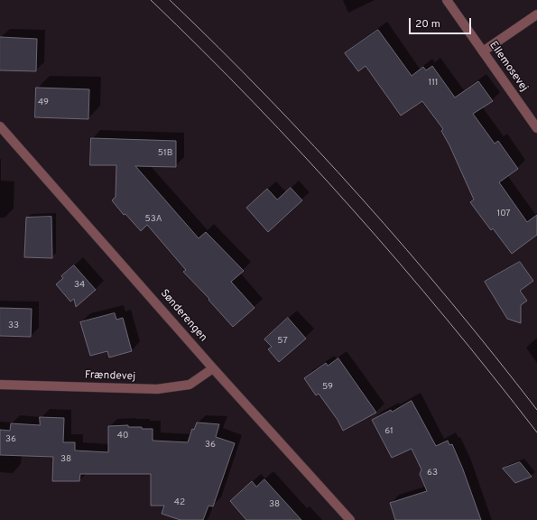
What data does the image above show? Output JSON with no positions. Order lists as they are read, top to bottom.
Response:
{
  "streets": {
    "street": ["Ellemosevej", "Sønderengen", "Frændevej"]
  },
  "crossings": [
    ["Sønderengen", "Frændevej"]
  ],
  "house_numbers": [
    "111",
    "49",
    "51B",
    "107",
    "53A",
    "34",
    "33",
    "57",
    "59",
    "61",
    "40",
    "36",
    "36",
    "38",
    "63",
    "42",
    "38"
  ],
  "scale_bar": "20 m"
}
